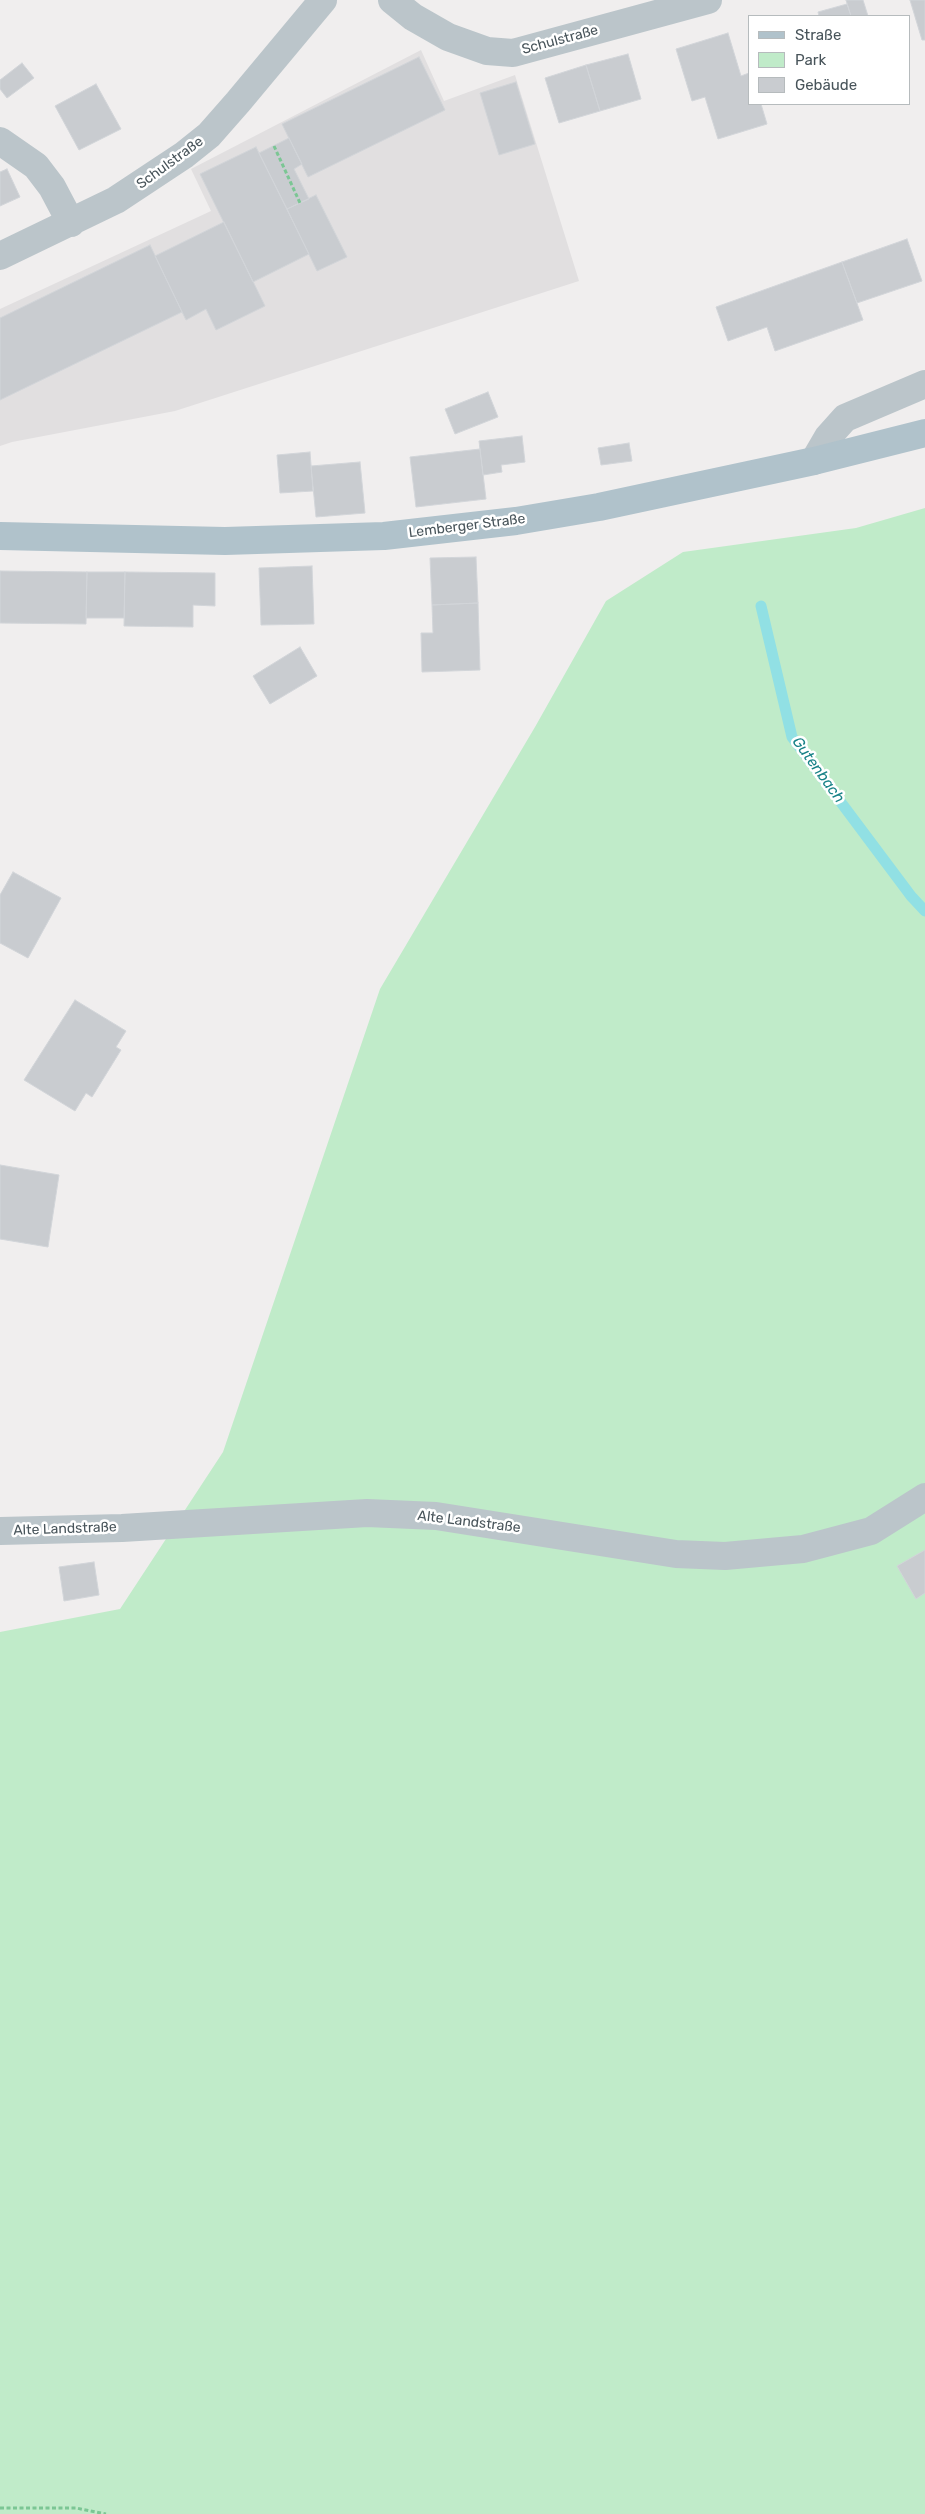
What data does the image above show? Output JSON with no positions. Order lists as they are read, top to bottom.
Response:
{
  "streets": {
    "main road": ["Lemberger Straße"],
    "street": ["Schulstraße", "Alte Landstraße"]
  },
  "water": ["Gutenbach"],
  "legend": ["Straße", "Park", "Gebäude"]
}
